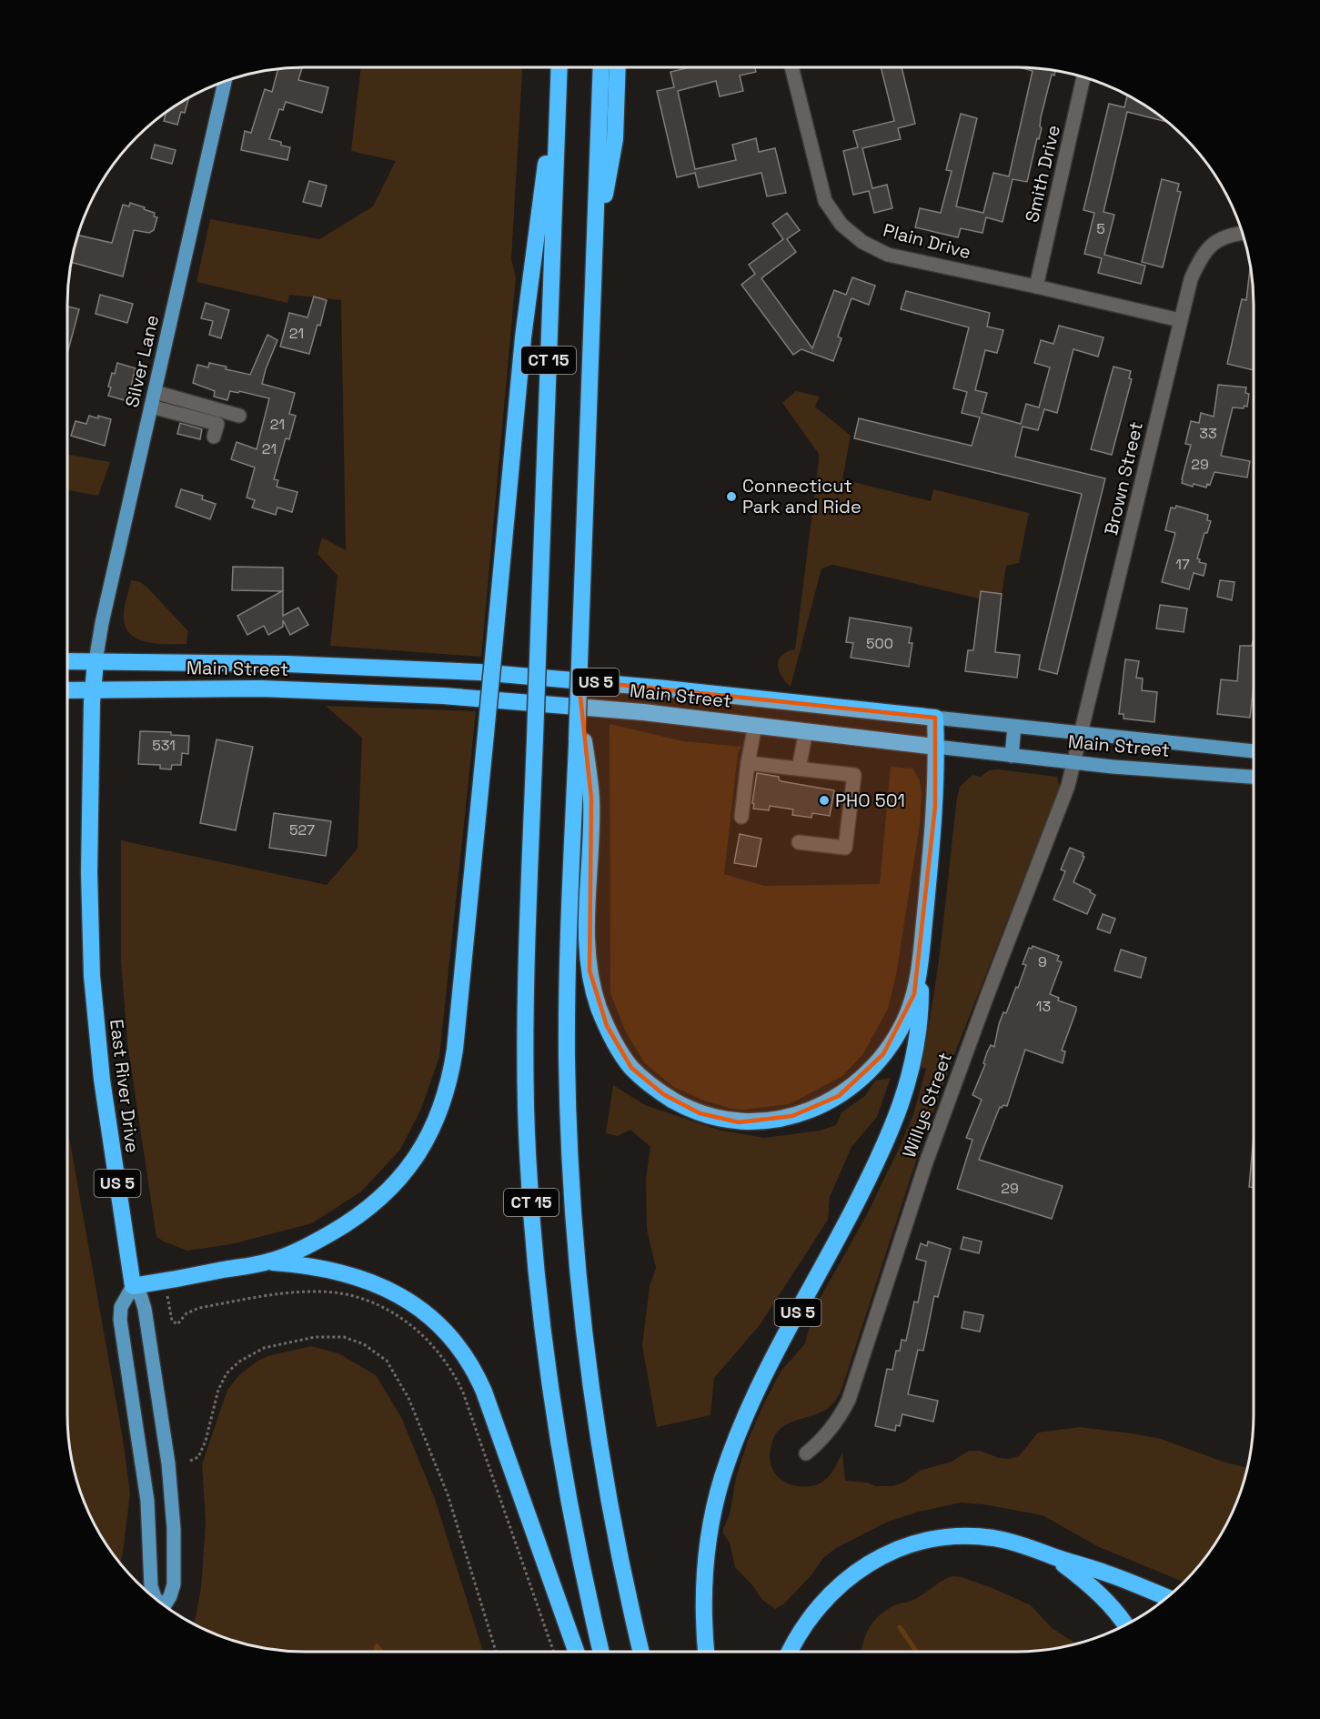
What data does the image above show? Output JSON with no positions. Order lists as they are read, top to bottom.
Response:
{
  "streets": {
    "highway": [
      "CT 15",
      "Main Street",
      "US 5",
      "East River Drive"
    ],
    "main road": ["Silver Lane"],
    "street": [
      "Smith Drive",
      "Plain Drive",
      "Brown Street",
      "Willys Street"
    ]
  },
  "crossings": [
    ["Smith Drive", "Plain Drive"],
    ["Plain Drive", "Brown Street"],
    ["Silver Lane", "Main Street"],
    ["Silver Lane", "East River Drive"],
    ["Brown Street", "Main Street"],
    ["Brown Street", "Willys Street"],
    ["Main Street", "US 5"],
    ["Main Street", "East River Drive"],
    ["Main Street", "Willys Street"]
  ],
  "places": ["Connecticut Park and Ride", "PHO 501"],
  "house_numbers": [
    "5",
    "21",
    "21",
    "33",
    "21",
    "29",
    "17",
    "500",
    "531",
    "527",
    "9",
    "13",
    "29"
  ]
}
